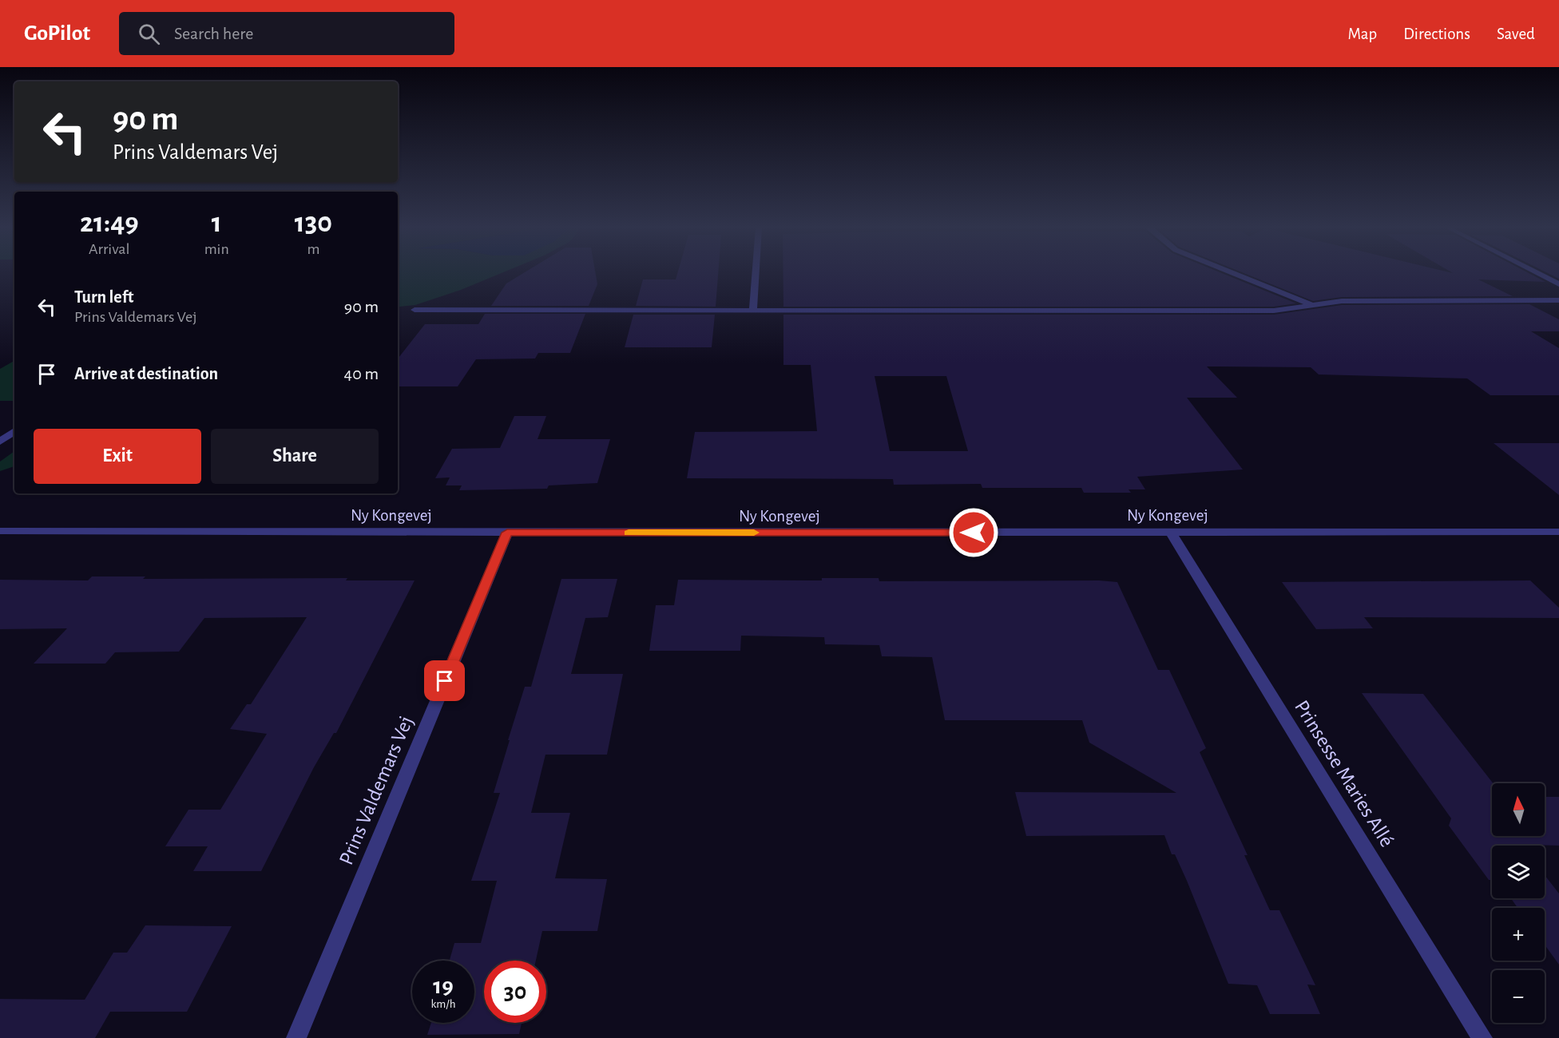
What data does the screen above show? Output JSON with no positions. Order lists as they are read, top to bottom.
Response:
{
  "streets": {
    "street": ["Ny Kongevej", "Prinsesse Maries Allé", "Prins Valdemars Vej"]
  },
  "crossings": [
    ["Ny Kongevej", "Prinsesse Maries Allé"],
    ["Ny Kongevej", "Prins Valdemars Vej"]
  ],
  "north": "top",
  "page": {
    "header": "GoPilot",
    "search": "Search here",
    "nav": ["Map", "Directions", "Saved"],
    "turn": ["90 m", "Prins Valdemars Vej"],
    "eta": [
      "21:49",
      "Arrival",
      "1",
      "min",
      "130",
      "m"
    ],
    "list": [
      {
        "name": "Turn left",
        "note": "Prins Valdemars Vej",
        "value": "90 m"
      },
      {
        "name": "Arrive at destination",
        "value": "40 m"
      }
    ],
    "buttons": ["Exit", "Share"],
    "map_buttons": ["+", "−"],
    "speed": "19 km/h",
    "limit": "30"
  }
}
